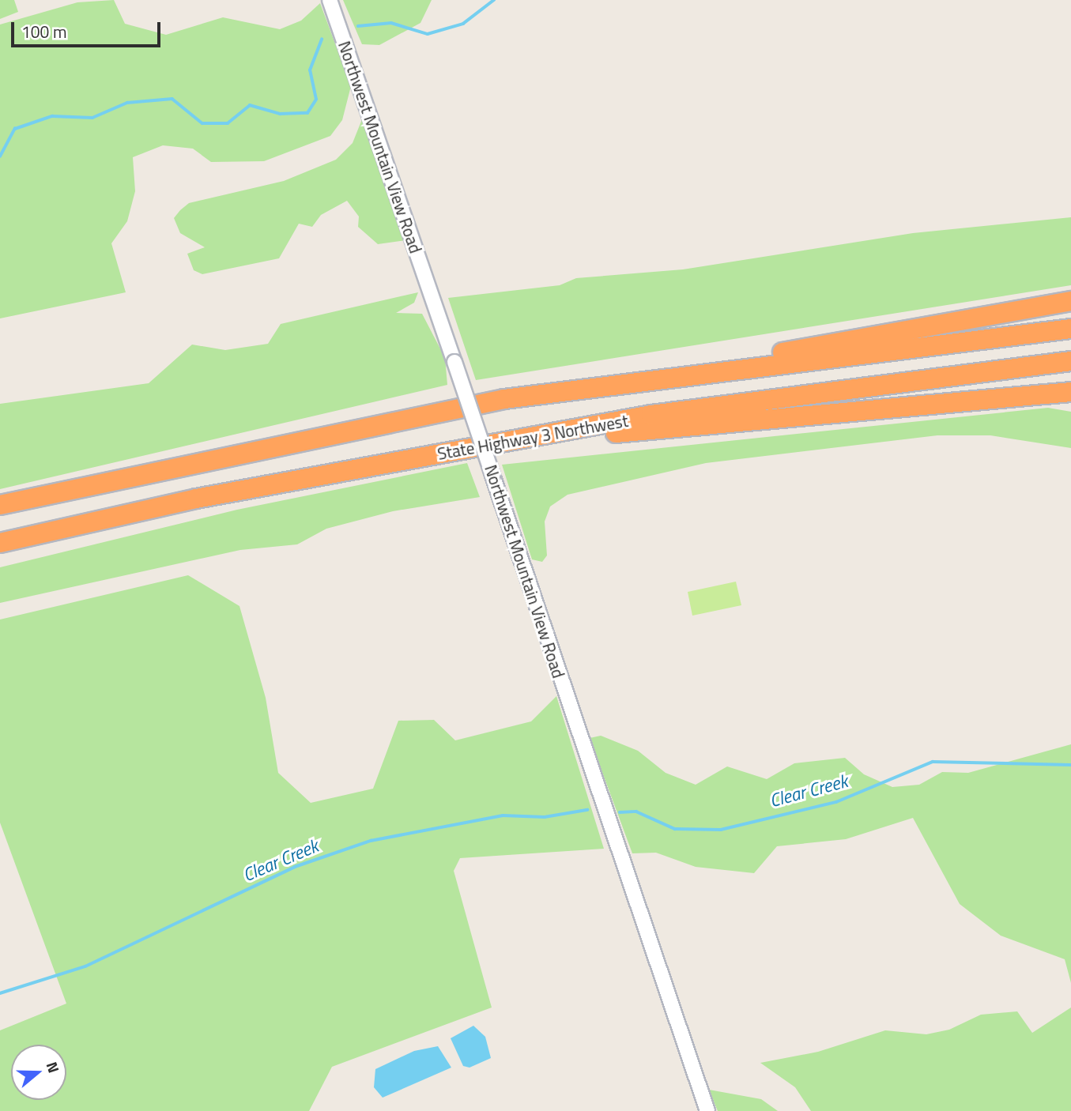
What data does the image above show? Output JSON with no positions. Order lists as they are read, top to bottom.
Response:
{
  "streets": {
    "highway": ["State Highway 3 Northwest"],
    "street": ["Northwest Mountain View Road"]
  },
  "water": ["Clear Creek"],
  "scale_bar": "100 m",
  "north": "right"
}
